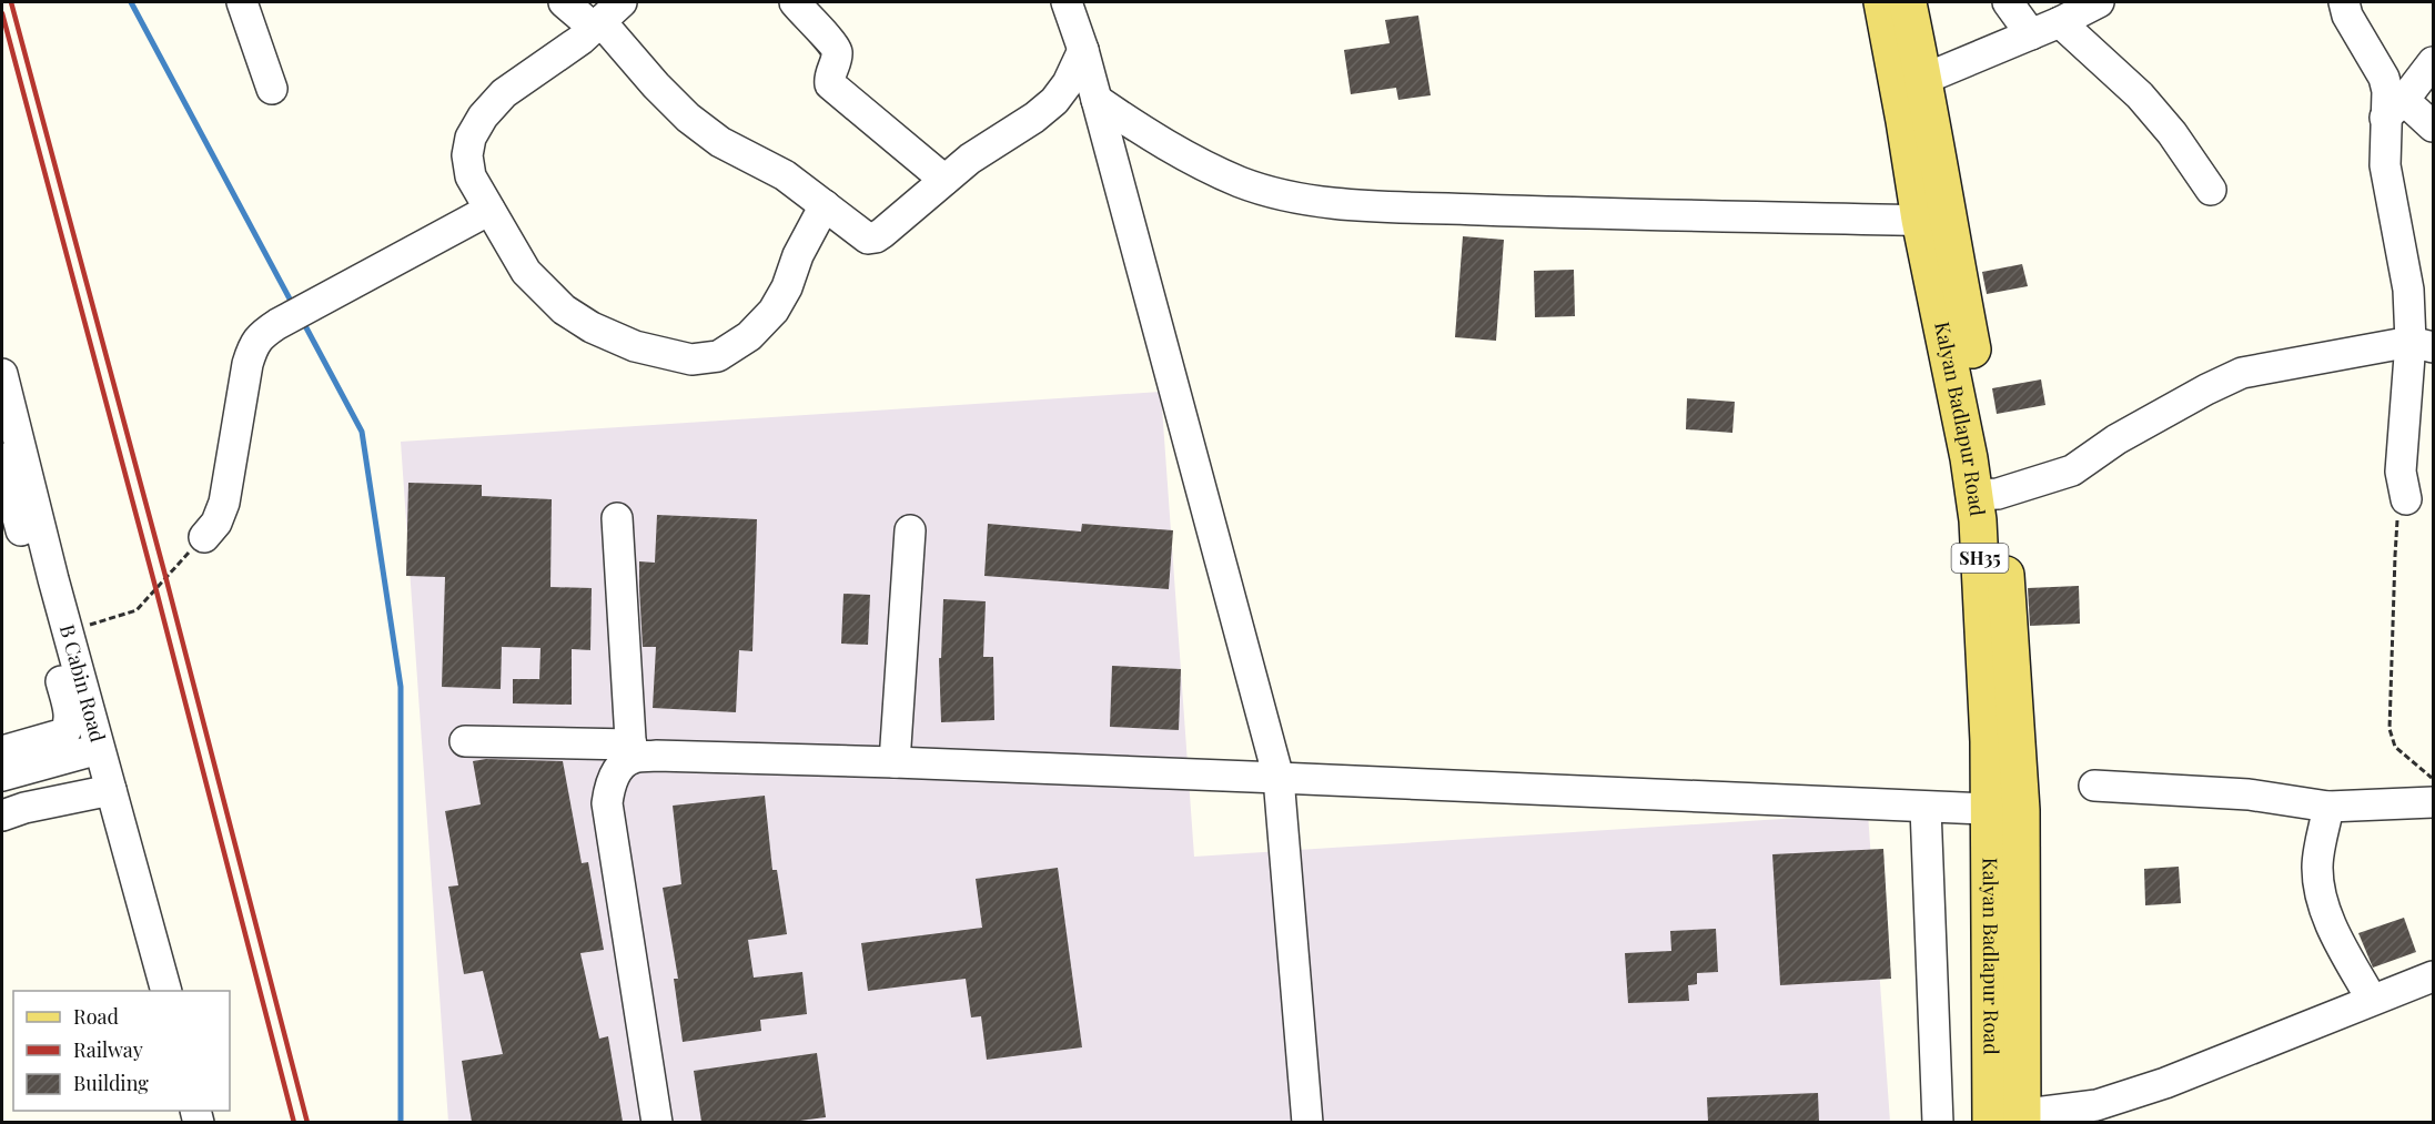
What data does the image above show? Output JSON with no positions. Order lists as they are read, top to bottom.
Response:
{
  "streets": {
    "main road": ["Kalyan Badlapur Road", "SH35"],
    "street": ["B Cabin Road"]
  },
  "legend": ["Road", "Railway", "Building"]
}
